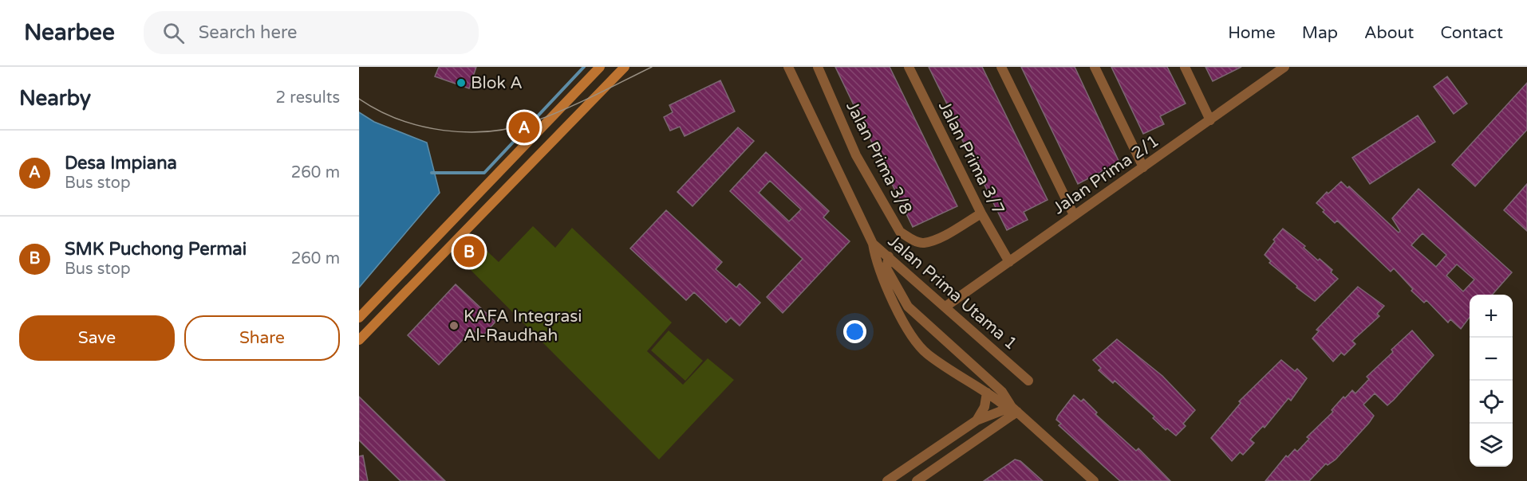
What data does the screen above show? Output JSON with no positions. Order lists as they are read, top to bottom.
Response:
{
  "streets": {
    "street": [
      "Jalan Prima 3/8",
      "Jalan Prima 3/7",
      "Jalan Prima 2/1",
      "Jalan Prima Utama 1"
    ]
  },
  "crossings": [
    ["Jalan Prima 3/8", "Jalan Prima 3/7"],
    ["Jalan Prima 3/7", "Jalan Prima 2/1"],
    ["Jalan Prima 2/1", "Jalan Prima Utama 1"]
  ],
  "places": ["Blok A", "KAFA Integrasi Al-Raudhah"],
  "page": {
    "header": "Nearbee",
    "search": "Search here",
    "nav": [
      "Home",
      "Map",
      "About",
      "Contact"
    ],
    "heading": ["Nearby", "2 results"],
    "pins": ["A", "B"],
    "list": [
      {
        "mark": "A",
        "name": "Desa Impiana",
        "note": "Bus stop",
        "value": "260 m"
      },
      {
        "mark": "B",
        "name": "SMK Puchong Permai",
        "note": "Bus stop",
        "value": "260 m"
      }
    ],
    "map_buttons": ["+", "−"],
    "buttons": ["Save", "Share"]
  }
}
